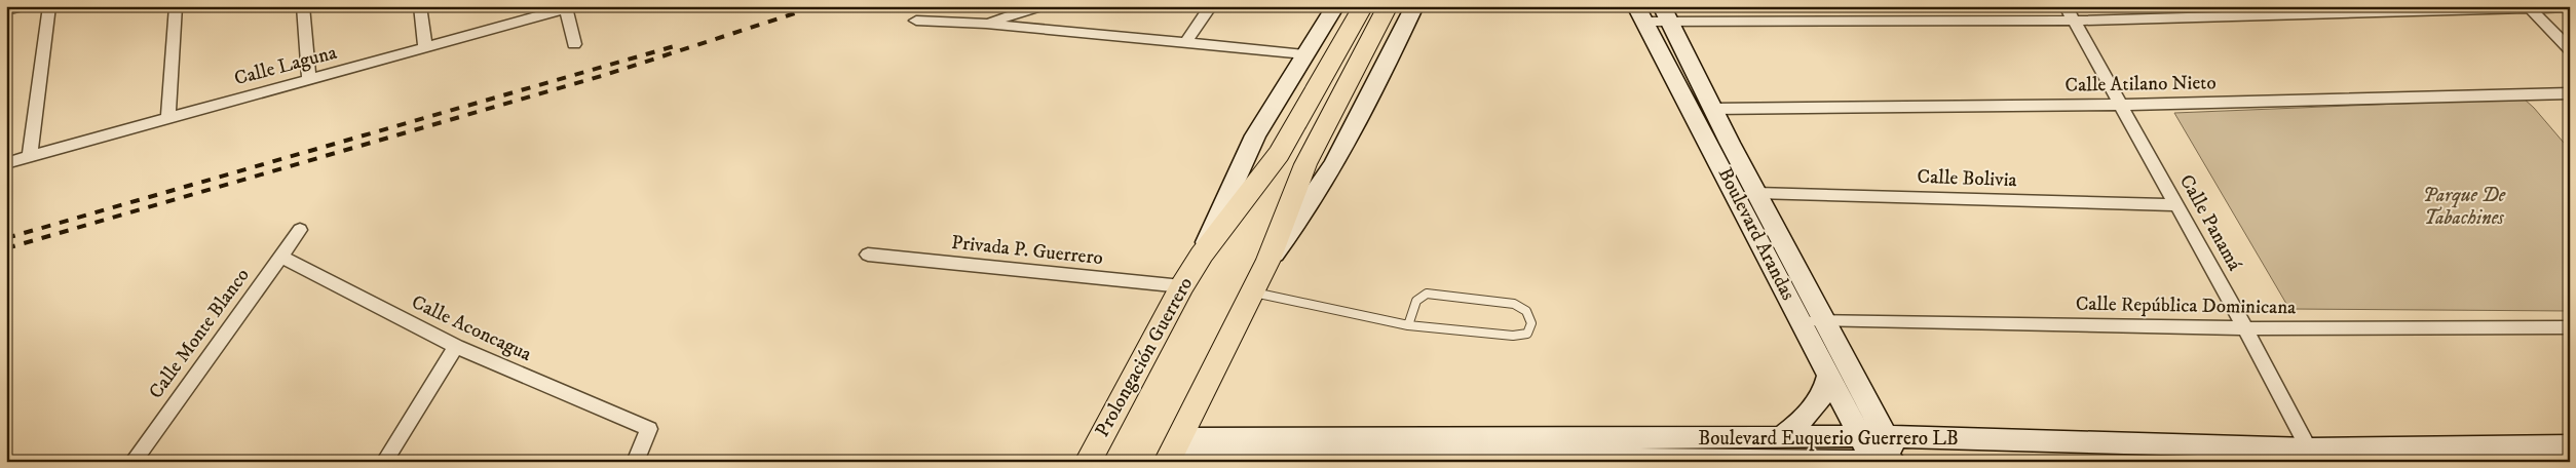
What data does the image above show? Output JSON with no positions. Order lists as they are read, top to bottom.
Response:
{
  "streets": {
    "main road": ["Boulevard Arandas", "Prolongación Guerrero", "Boulevard Euquerio Guerrero LB"],
    "street": [
      "Calle Laguna",
      "Calle Atilano Nieto",
      "Calle Bolivia",
      "Calle Panamá",
      "Privada P. Guerrero",
      "Calle República Dominicana",
      "Calle Aconcagua",
      "Calle Monte Blanco"
    ]
  },
  "crossings": [
    ["Calle Atilano Nieto", "Calle Panamá"],
    ["Calle Atilano Nieto", "Boulevard Arandas"],
    ["Calle Bolivia", "Calle Panamá"],
    ["Calle Bolivia", "Boulevard Arandas"],
    ["Calle Panamá", "Calle República Dominicana"],
    ["Calle Panamá", "Boulevard Euquerio Guerrero LB"],
    ["Boulevard Arandas", "Calle República Dominicana"],
    ["Boulevard Arandas", "Boulevard Euquerio Guerrero LB"],
    ["Privada P. Guerrero", "Prolongación Guerrero"],
    ["Calle Aconcagua", "Calle Monte Blanco"]
  ],
  "parks": ["Parque De Tabachines"]
}
